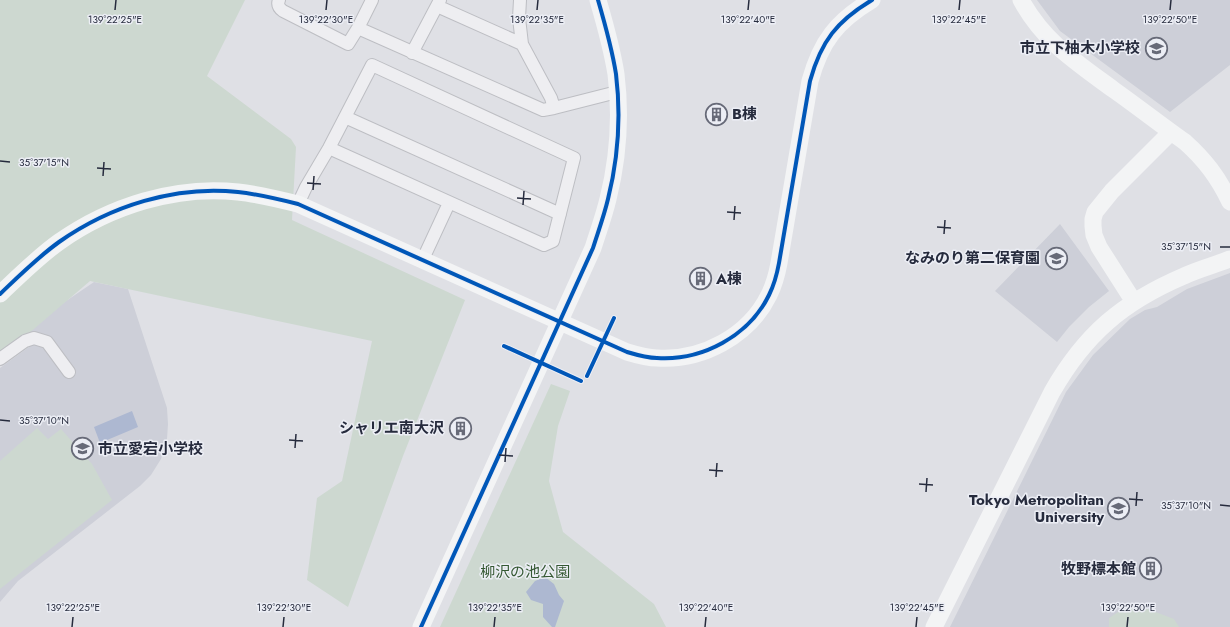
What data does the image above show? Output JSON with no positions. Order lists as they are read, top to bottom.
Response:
{
  "parks": ["柳沢の池公園"],
  "places": {
    "school or university": [
      "市立下柚木小学校",
      "なみのり第二保育園",
      "市立愛宕小学校",
      "Tokyo Metropolitan University"
    ],
    "building": [
      "B棟",
      "A棟",
      "シャリエ南大沢",
      "牧野標本館"
    ]
  },
  "coordinates": [
    "139°22'25\"E",
    "139°22'30\"E",
    "139°22'35\"E",
    "139°22'40\"E",
    "139°22'45\"E",
    "139°22'50\"E",
    "35°37'15\"N",
    "35°37'10\"N"
  ]
}
